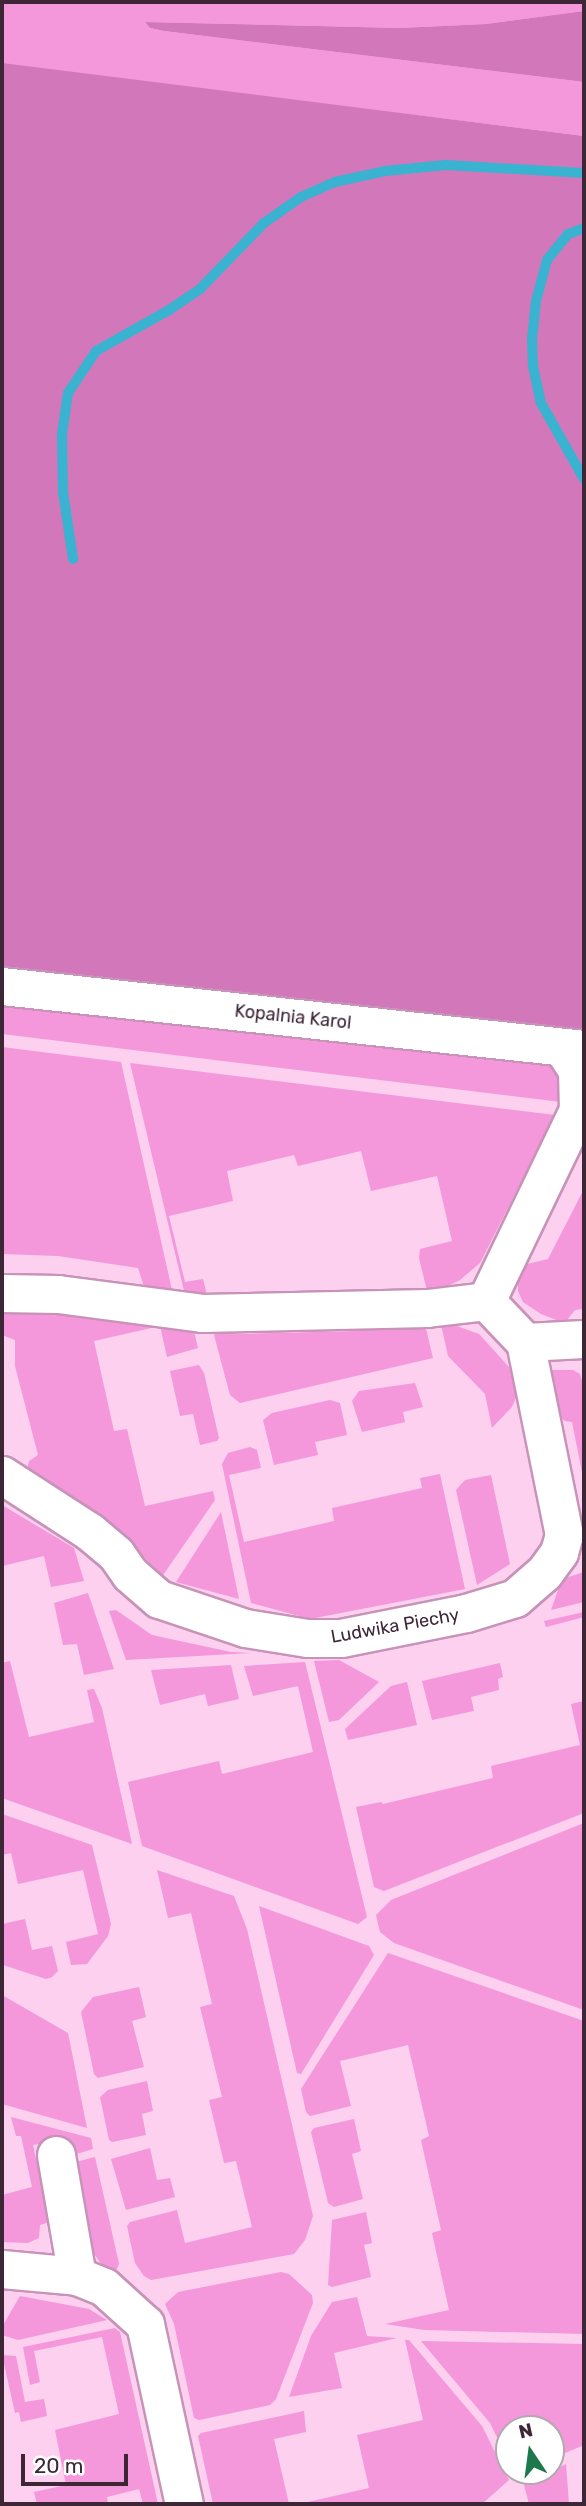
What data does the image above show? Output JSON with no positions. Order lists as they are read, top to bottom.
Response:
{
  "streets": {
    "street": ["Kopalnia Karol", "Ludwika Piechy"]
  },
  "scale_bar": "20 m",
  "north": "top"
}
